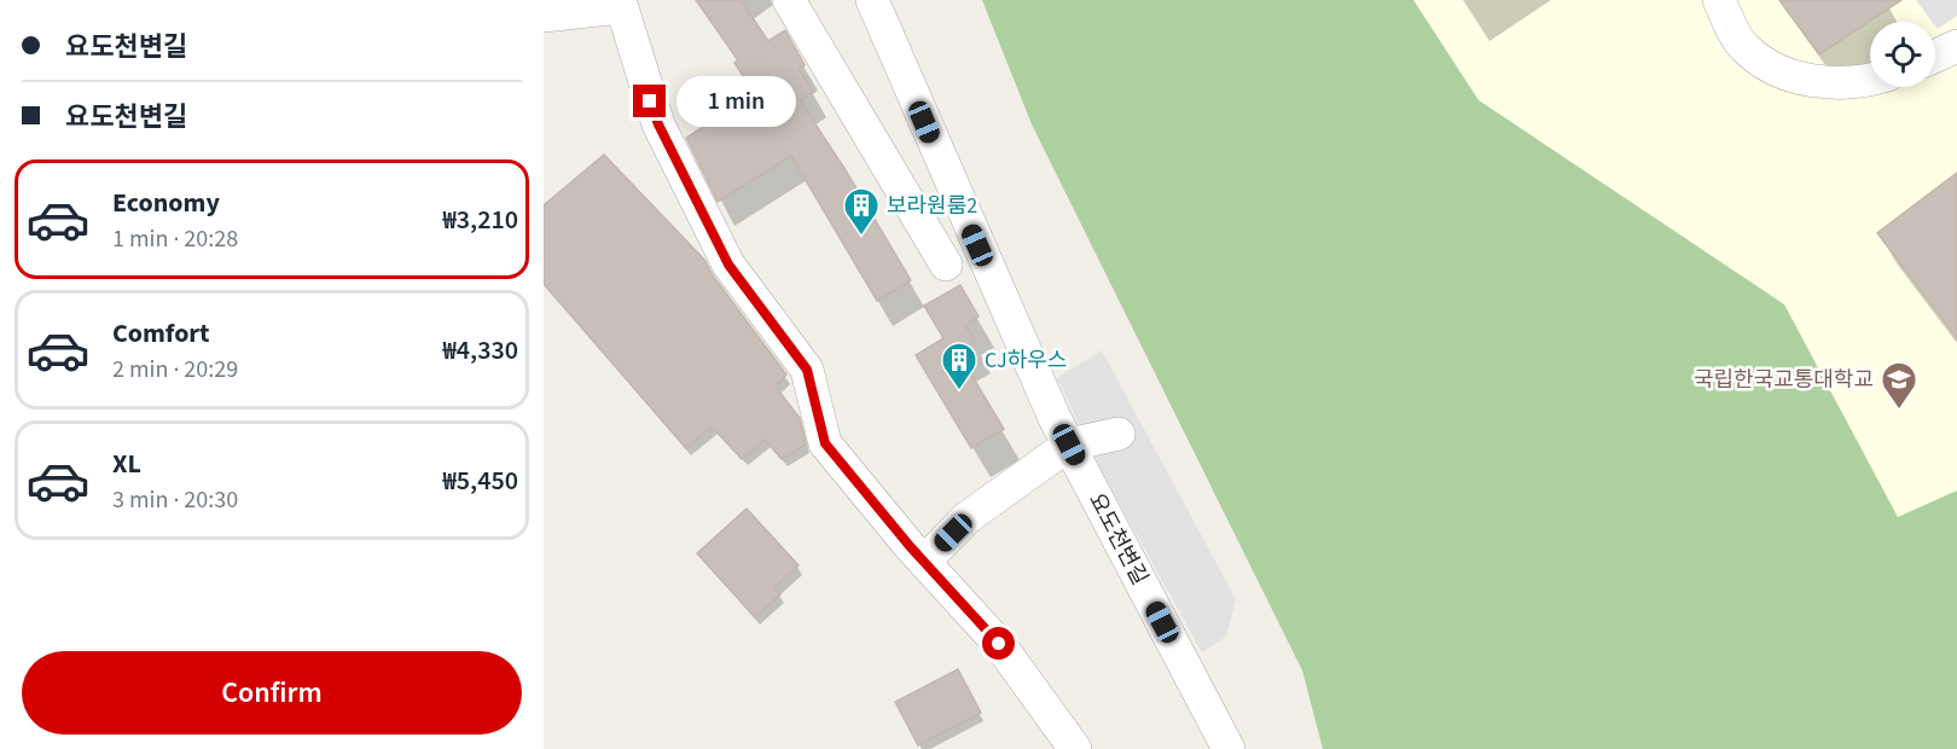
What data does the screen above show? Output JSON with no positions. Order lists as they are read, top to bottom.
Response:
{
  "streets": {
    "street": ["요도천변길"]
  },
  "places": {
    "building": ["보라원룸2", "CJ하우스"],
    "school or university": ["국립한국교통대학교"]
  },
  "page": {
    "banner": ["요도천변길", "요도천변길"],
    "bubble": "1 min",
    "list": [
      {
        "name": "Economy",
        "note": "1 min · 20:28",
        "value": "₩3,210"
      },
      {
        "name": "Comfort",
        "note": "2 min · 20:29",
        "value": "₩4,330"
      },
      {
        "name": "XL",
        "note": "3 min · 20:30",
        "value": "₩5,450"
      }
    ],
    "buttons": "Confirm"
  }
}
